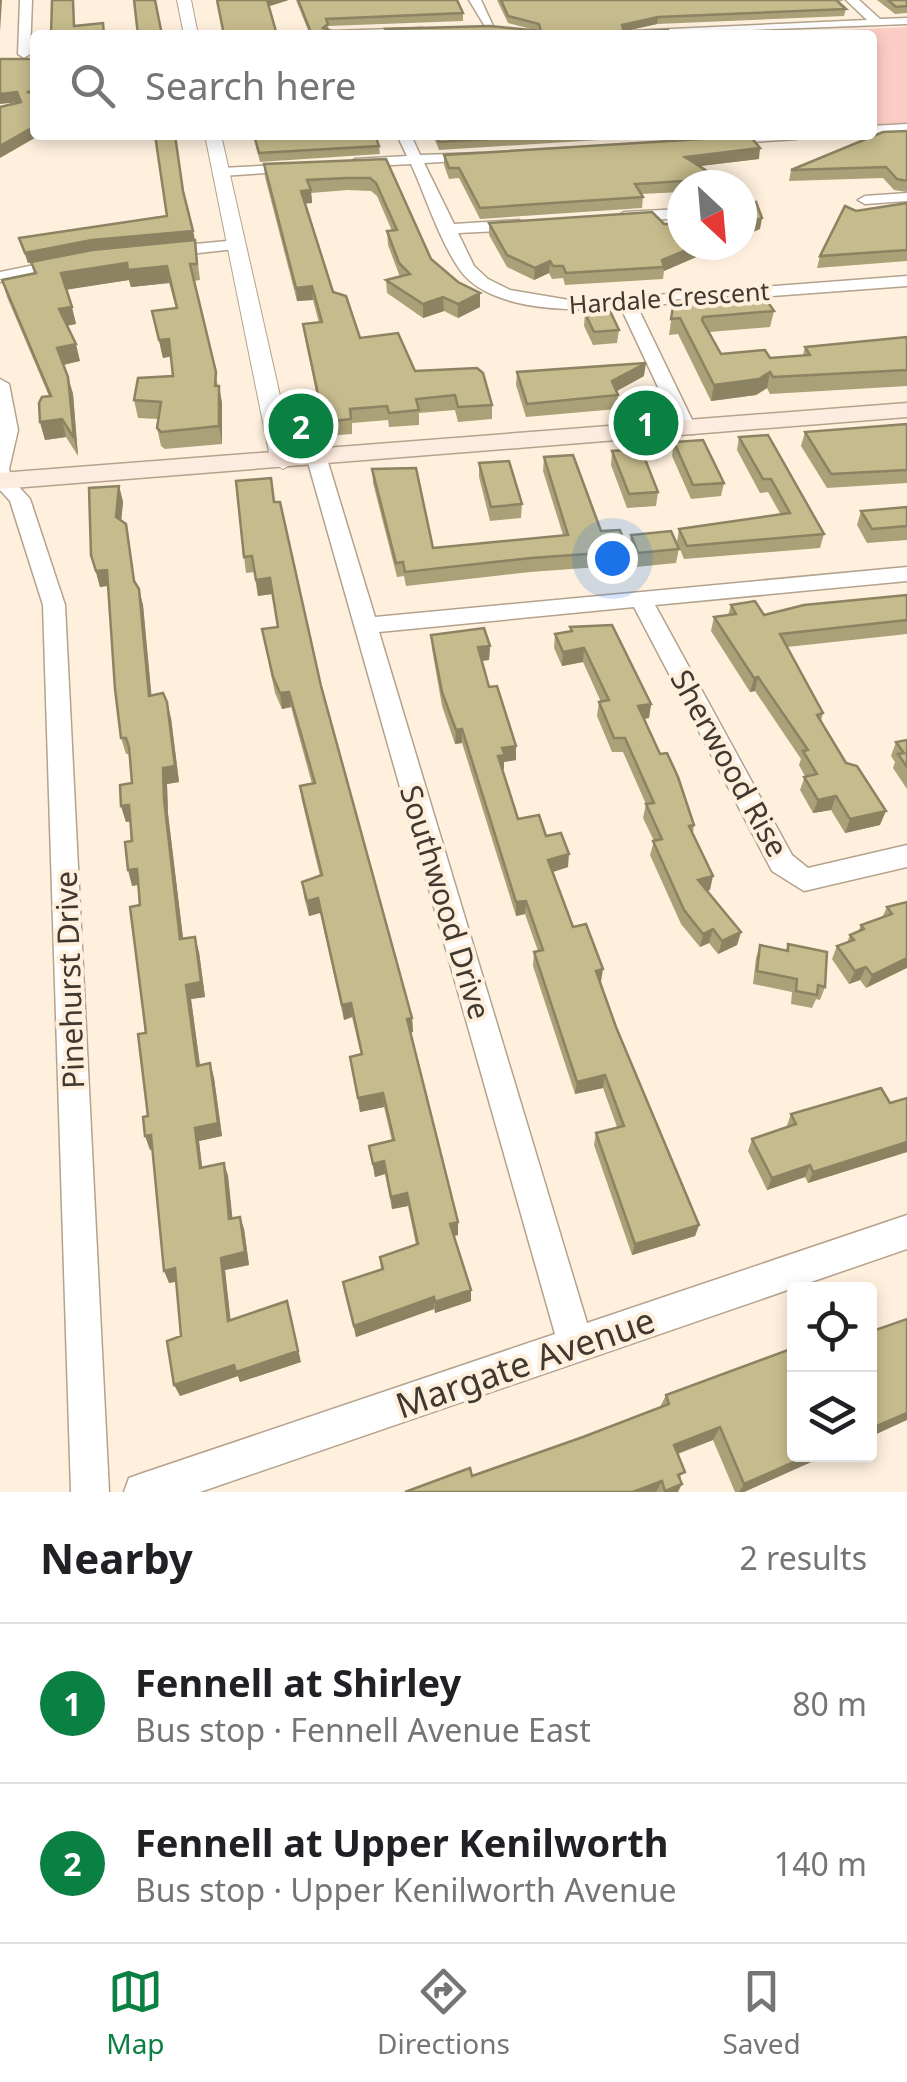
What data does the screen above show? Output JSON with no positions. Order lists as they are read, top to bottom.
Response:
{
  "streets": {
    "street": [
      "Hardale Crescent",
      "Sherwood Rise",
      "Southwood Drive",
      "Pinehurst Drive",
      "Margate Avenue"
    ]
  },
  "crossings": [
    ["Southwood Drive", "Margate Avenue"]
  ],
  "north": "bottom right",
  "page": {
    "search": "Search here",
    "pins": ["1", "2"],
    "heading": ["Nearby", "2 results"],
    "list": [
      {
        "mark": "1",
        "name": "Fennell at Shirley",
        "note": "Bus stop · Fennell Avenue East",
        "value": "80 m"
      },
      {
        "mark": "2",
        "name": "Fennell at Upper Kenilworth",
        "note": "Bus stop · Upper Kenilworth Avenue",
        "value": "140 m"
      }
    ],
    "nav": ["Map", "Directions", "Saved"]
  }
}
